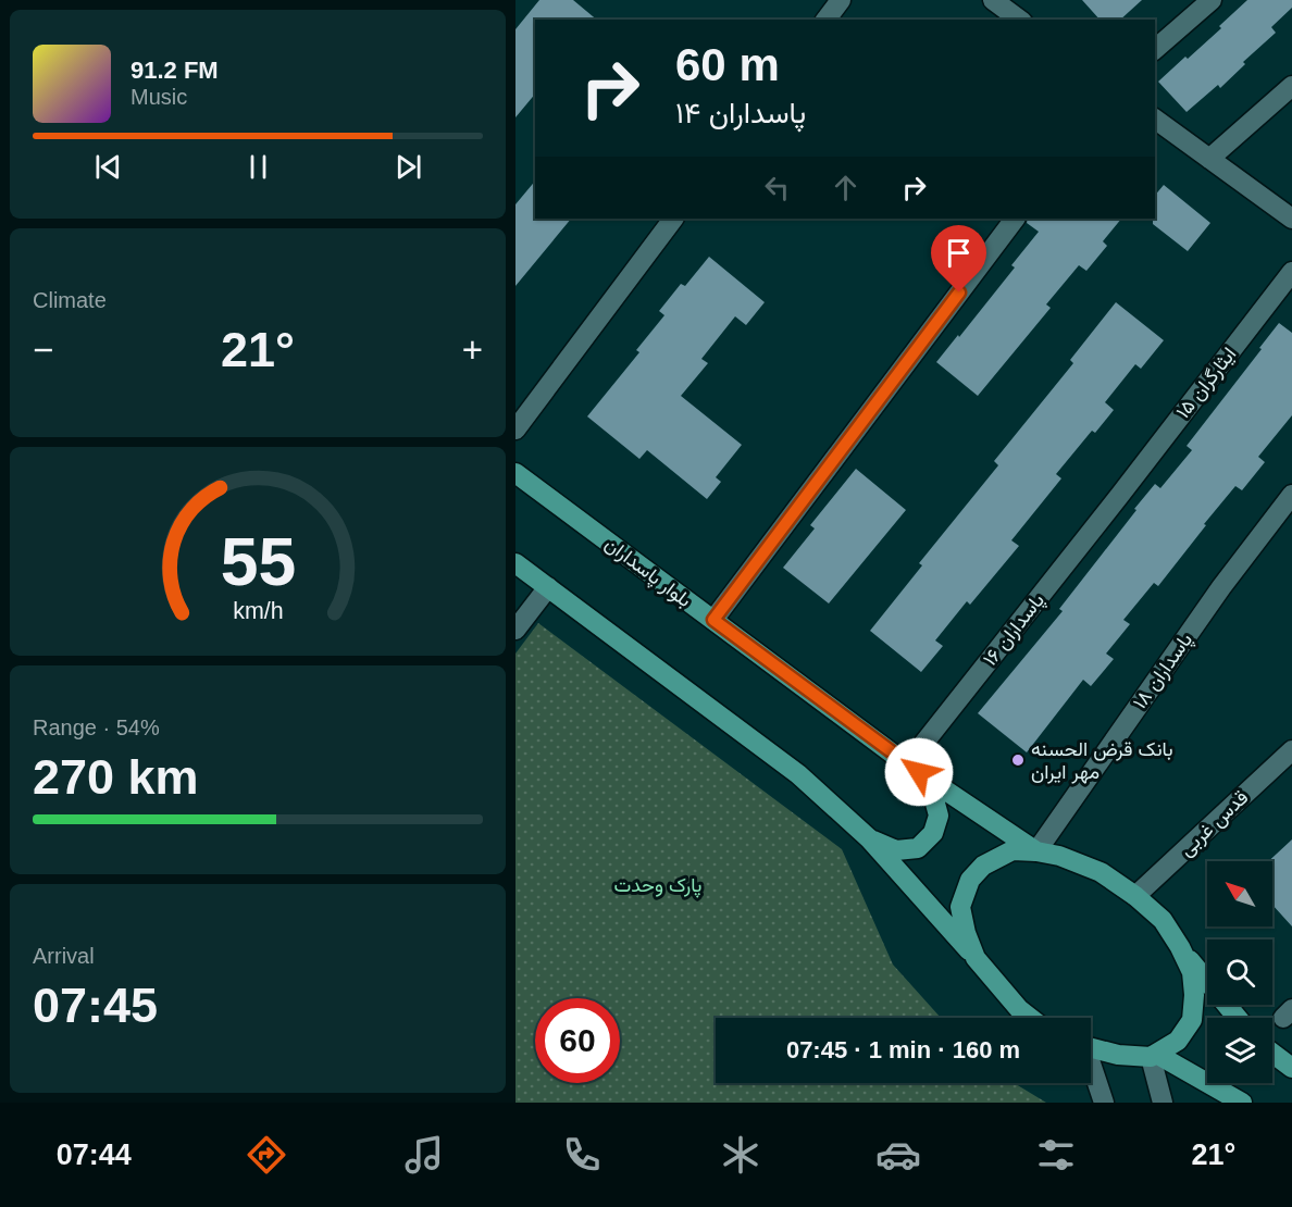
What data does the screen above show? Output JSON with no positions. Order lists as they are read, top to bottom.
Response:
{
  "streets": {
    "main road": ["بلوار پاسداران"],
    "street": [
      "ایثارگران ۱۵",
      "پاسداران ۱۶",
      "پاسداران ۱۸",
      "قدس غربی"
    ]
  },
  "crossings": [
    ["ایثارگران ۱۵", "پاسداران ۱۶"],
    ["بلوار پاسداران", "پاسداران ۱۶"],
    ["بلوار پاسداران", "پاسداران ۱۸"]
  ],
  "parks": ["پارک وحدت"],
  "places": ["بانک قرض الحسنه مهر ایران"],
  "north": "top left",
  "page": {
    "turn": ["60 m", "پاسداران ۱۴"],
    "song": ["91.2 FM", "Music"],
    "tile": [
      "Climate",
      ["Range · 54%", "270 km"],
      ["Arrival", "07:45"]
    ],
    "heat": ["−", "21°", "+"],
    "limit": "60",
    "trip": "07:45 · 1 min · 160 m",
    "tabs": ["07:44", "21°"],
    "gauge": ["55", "km/h"]
  }
}
